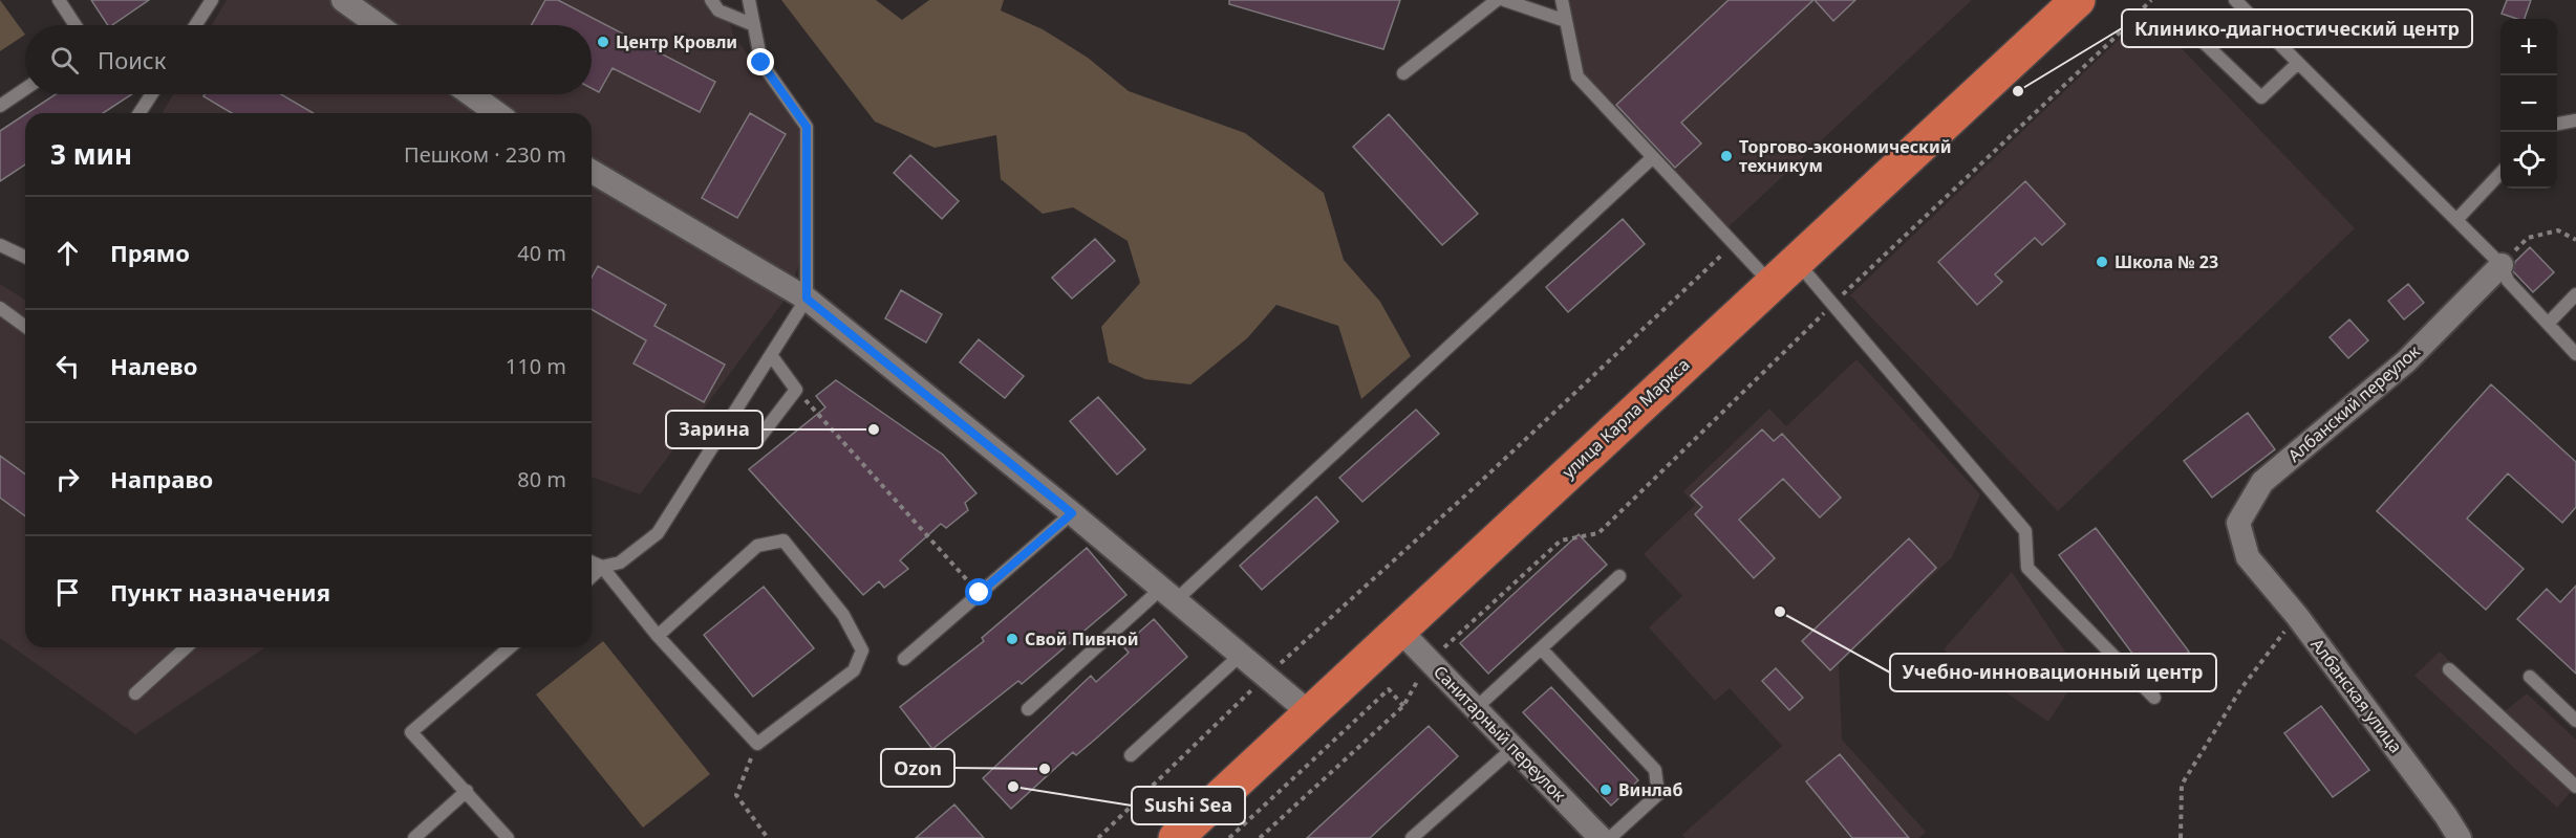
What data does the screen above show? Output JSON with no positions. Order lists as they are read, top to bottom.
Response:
{
  "streets": {
    "highway": ["улица Карла Маркса"],
    "street": ["Албанский переулок", "Албанская улица", "Санитарный переулок"]
  },
  "crossings": [
    ["Албанский переулок", "Албанская улица"],
    ["улица Карла Маркса", "Санитарный переулок"]
  ],
  "places": [
    "Центр Кровли",
    "Клинико-диагностический центр",
    "Торгово-экономический техникум",
    "Школа № 23",
    "Зарина",
    "Учебно-инновационный центр",
    "Свой Пивной",
    "Ozon",
    "Sushi Sea",
    "Винлаб"
  ],
  "page": {
    "map_buttons": ["+", "−"],
    "search": "Поиск",
    "heading": ["3 мин", "Пешком · 230 m"],
    "list": [
      ["Прямо", "40 m"],
      ["Налево", "110 m"],
      ["Направо", "80 m"],
      "Пункт назначения"
    ]
  }
}
